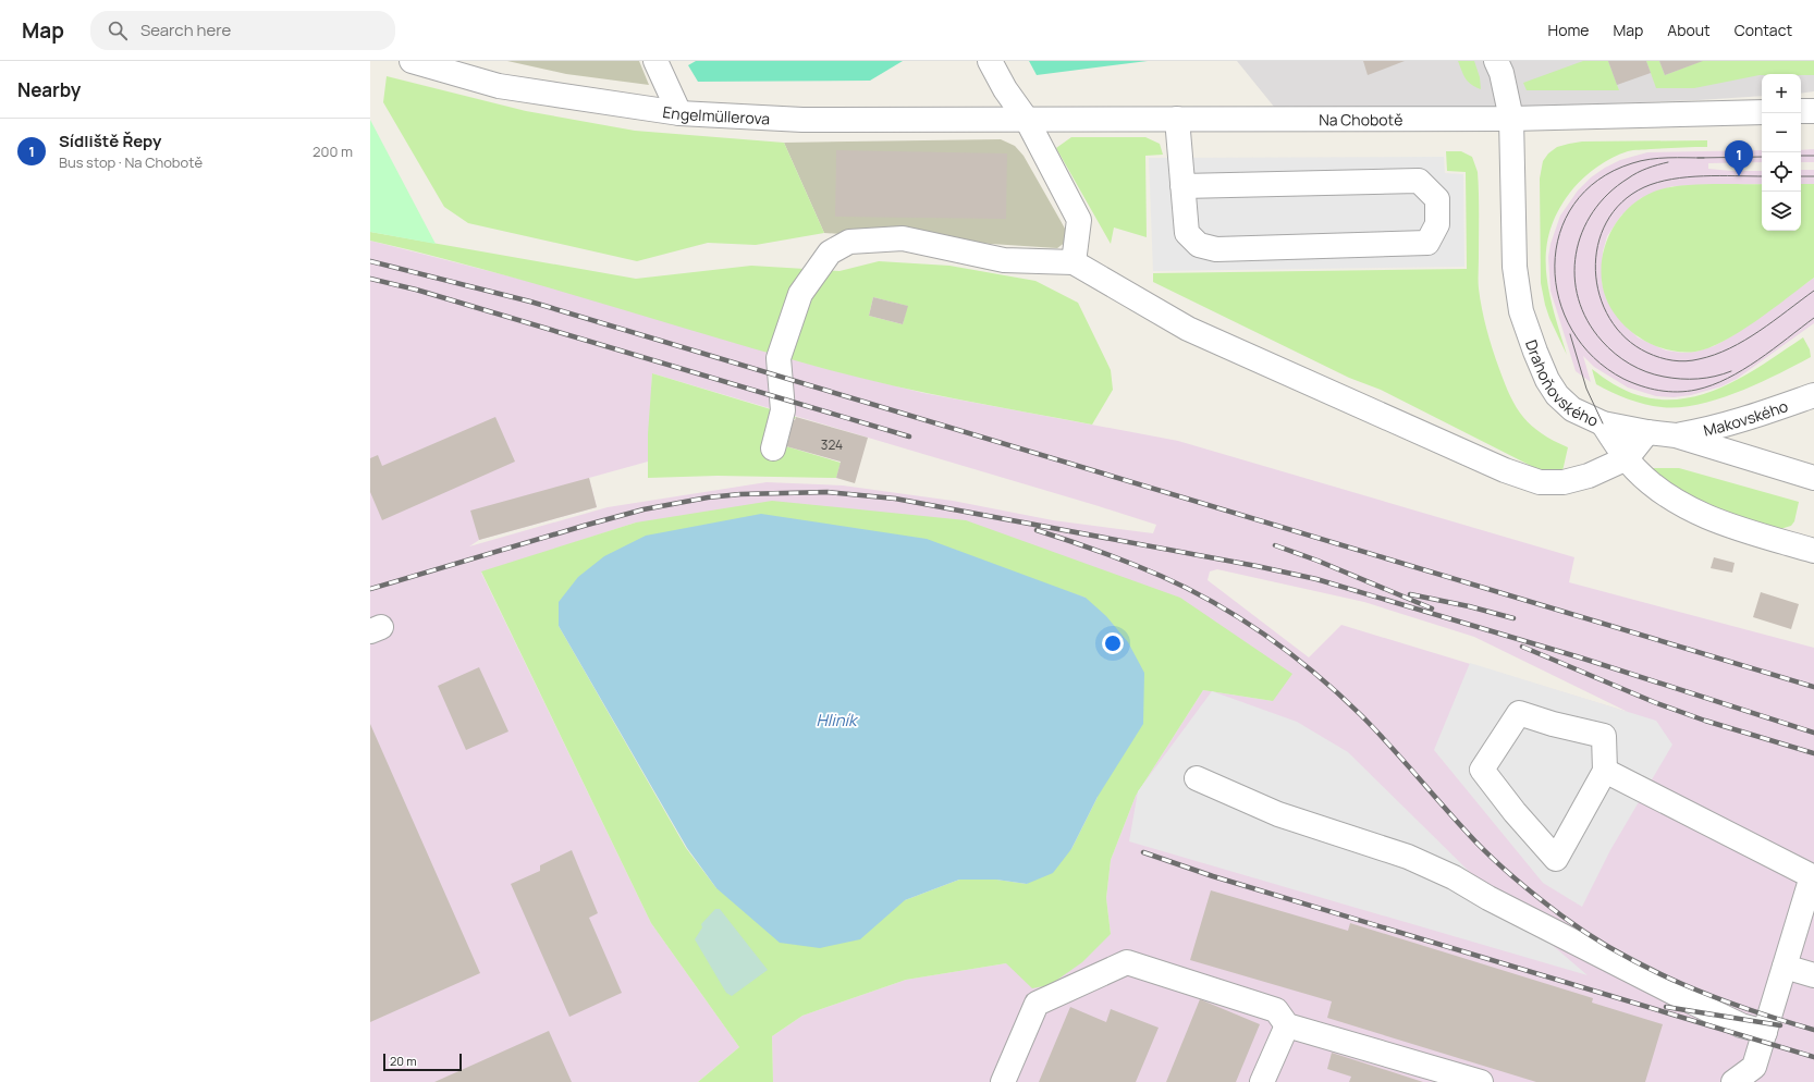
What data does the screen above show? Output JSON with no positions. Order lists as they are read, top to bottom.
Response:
{
  "streets": {
    "street": [
      "Engelmüllerova",
      "Na Chobotě",
      "Drahoňovského",
      "Makovského"
    ]
  },
  "crossings": [
    ["Engelmüllerova", "Na Chobotě"],
    ["Na Chobotě", "Drahoňovského"],
    ["Drahoňovského", "Makovského"]
  ],
  "water": ["Hliník"],
  "house_numbers": ["324"],
  "scale_bar": "20 m",
  "page": {
    "header": "Map",
    "search": "Search here",
    "nav": [
      "Home",
      "Map",
      "About",
      "Contact"
    ],
    "heading": "Nearby",
    "map_buttons": ["+", "−"],
    "list": [
      {
        "mark": "1",
        "name": "Sídliště Řepy",
        "note": "Bus stop · Na Chobotě",
        "value": "200 m"
      }
    ],
    "pins": "1",
    "scale": "20 m"
  }
}
